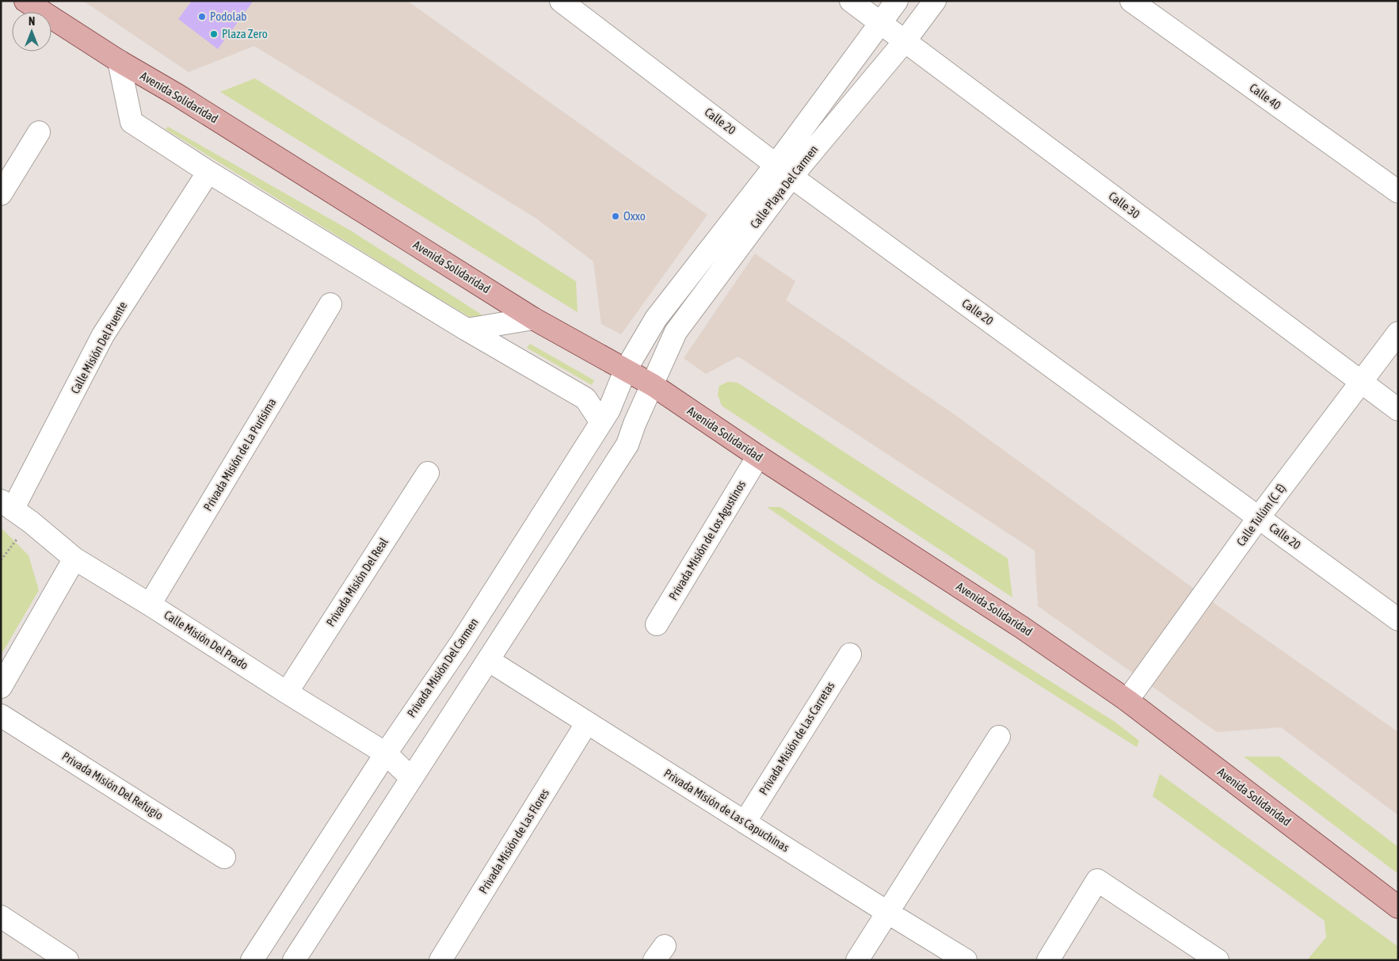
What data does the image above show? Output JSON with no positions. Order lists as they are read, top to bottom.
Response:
{
  "streets": {
    "main road": ["Avenida Solidaridad"],
    "street": [
      "Calle 40",
      "Calle 20",
      "Calle Playa Del Carmen",
      "Calle 30",
      "Calle Misión Del Puente",
      "Privada Misión de La Purísima",
      "Calle Tulúm (C. E)",
      "Privada Misión de Los Agustinos",
      "Privada Misión Del Real",
      "Calle Misión Del Prado",
      "Privada Misión Del Carmen",
      "Privada Misión de Las Carretas",
      "Privada Misión Del Refugio",
      "Privada Misión de Las Capuchinas",
      "Privada Misión de Las Flores"
    ]
  },
  "crossings": [
    ["Avenida Solidaridad", "Calle Playa Del Carmen"],
    ["Avenida Solidaridad", "Calle Tulúm (C. E)"],
    ["Avenida Solidaridad", "Privada Misión de Los Agustinos"],
    ["Avenida Solidaridad", "Privada Misión Del Carmen"],
    ["Calle 20", "Calle Playa Del Carmen"],
    ["Calle 20", "Calle Tulúm (C. E)"],
    ["Calle Playa Del Carmen", "Calle 30"],
    ["Calle Playa Del Carmen", "Privada Misión Del Carmen"],
    ["Calle 30", "Calle Tulúm (C. E)"],
    ["Calle Misión Del Puente", "Calle Misión Del Prado"],
    ["Privada Misión de La Purísima", "Calle Misión Del Prado"],
    ["Privada Misión Del Real", "Calle Misión Del Prado"],
    ["Calle Misión Del Prado", "Privada Misión Del Carmen"],
    ["Privada Misión de Las Carretas", "Privada Misión de Las Capuchinas"],
    ["Privada Misión de Las Capuchinas", "Privada Misión de Las Flores"]
  ],
  "places": ["Podolab", "Plaza Zero", "Oxxo"],
  "north": "top"
}
